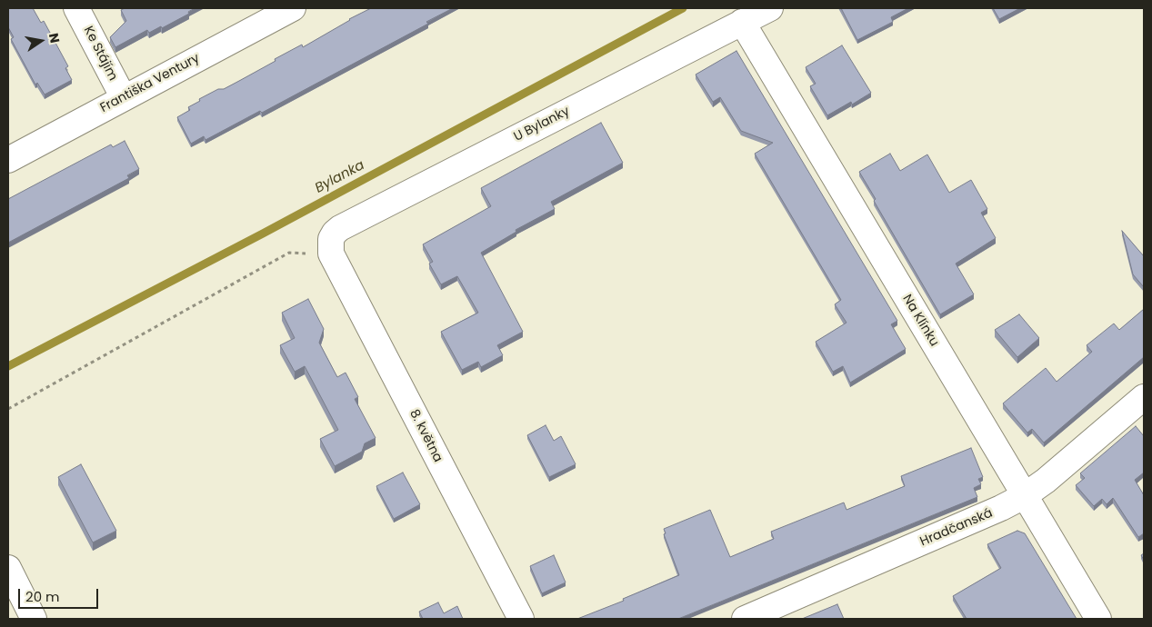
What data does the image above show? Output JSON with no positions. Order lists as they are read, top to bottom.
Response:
{
  "streets": {
    "street": [
      "Ke Stájím",
      "Františka Ventury",
      "U Bylanky",
      "Na Klínku",
      "8. května",
      "Hradčanská"
    ]
  },
  "crossings": [
    ["Ke Stájím", "Františka Ventury"],
    ["U Bylanky", "Na Klínku"],
    ["U Bylanky", "8. května"],
    ["Na Klínku", "Hradčanská"]
  ],
  "water": ["Bylanka"],
  "scale_bar": "20 m",
  "north": "right"
}
